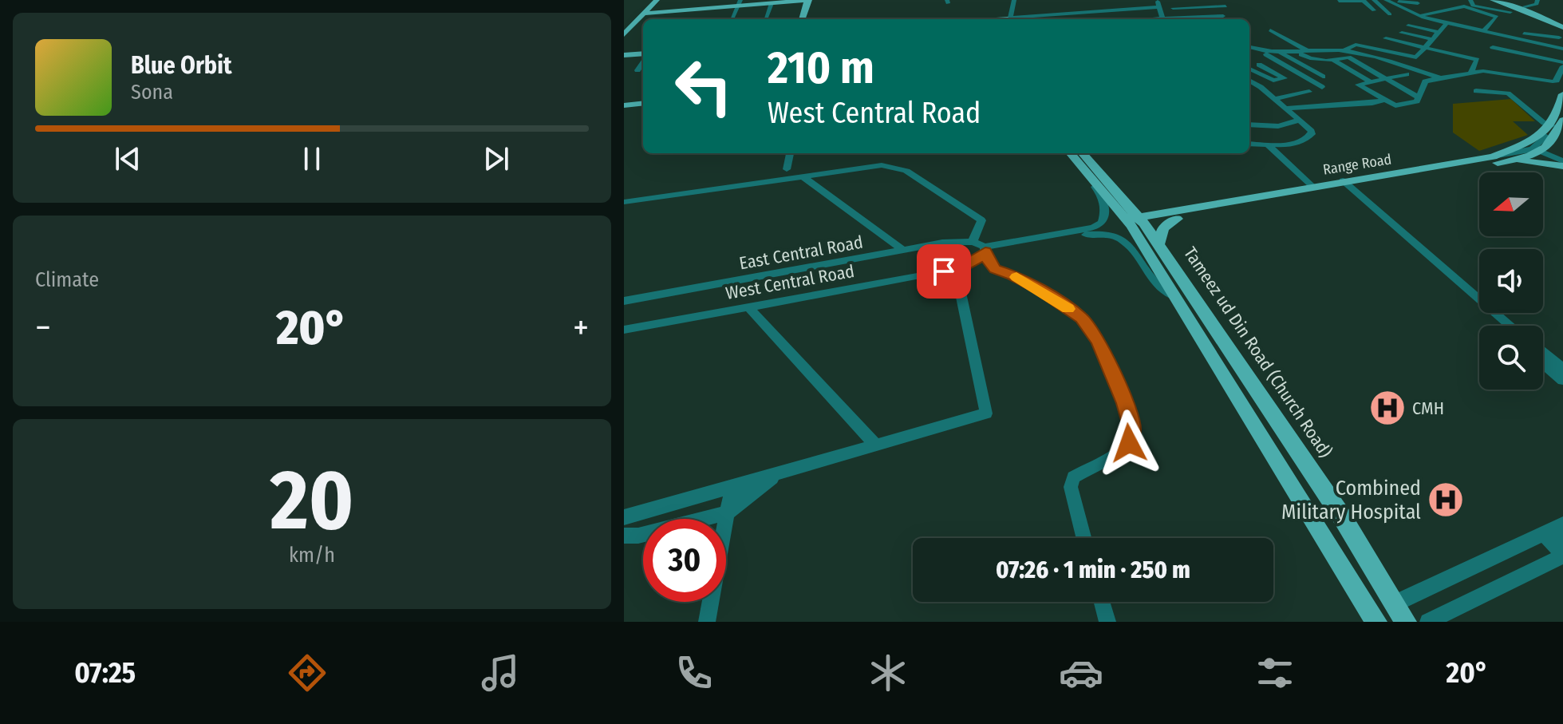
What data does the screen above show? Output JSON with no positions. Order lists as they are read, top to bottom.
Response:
{
  "streets": {
    "main road": ["Range Road", "Tameez ud Din Road (Church Road)"],
    "street": ["East Central Road", "West Central Road"]
  },
  "crossings": [
    ["East Central Road", "West Central Road"]
  ],
  "places": {
    "hospital": ["CMH", "Combined Military Hospital"]
  },
  "north": "left",
  "page": {
    "turn": ["210 m", "West Central Road"],
    "song": ["Blue Orbit", "Sona"],
    "tile": [
      "Climate",
      ["20", "km/h"]
    ],
    "heat": ["−", "20°", "+"],
    "limit": "30",
    "trip": "07:26 · 1 min · 250 m",
    "tabs": ["07:25", "20°"]
  }
}
